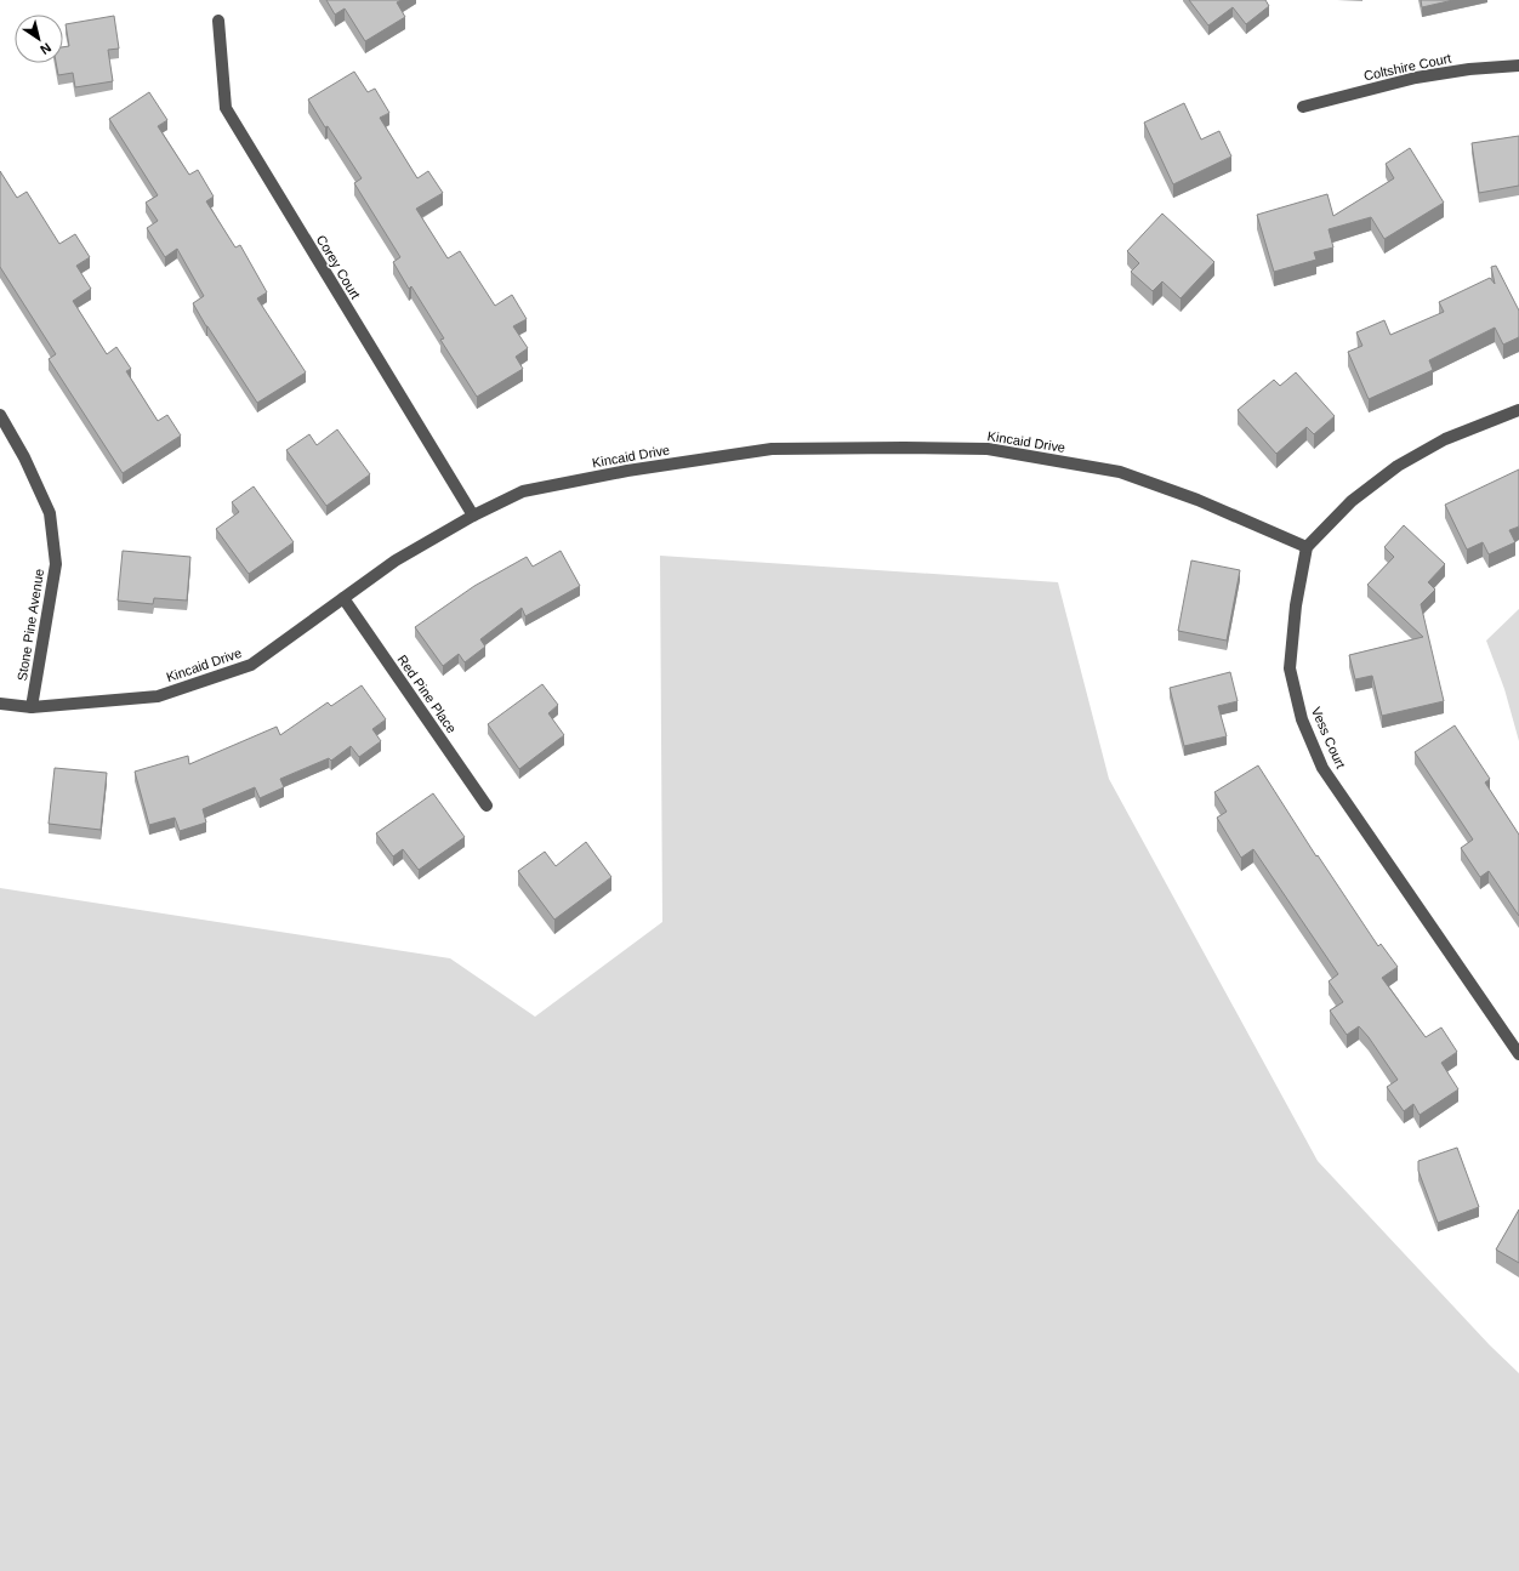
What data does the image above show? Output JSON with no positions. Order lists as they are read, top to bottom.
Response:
{
  "streets": {
    "street": [
      "Coltshire Court",
      "Corey Court",
      "Kincaid Drive",
      "Stone Pine Avenue",
      "Red Pine Place",
      "Vess Court"
    ]
  },
  "crossings": [
    ["Corey Court", "Kincaid Drive"],
    ["Kincaid Drive", "Stone Pine Avenue"],
    ["Kincaid Drive", "Red Pine Place"],
    ["Kincaid Drive", "Vess Court"]
  ],
  "north": "bottom right"
}
